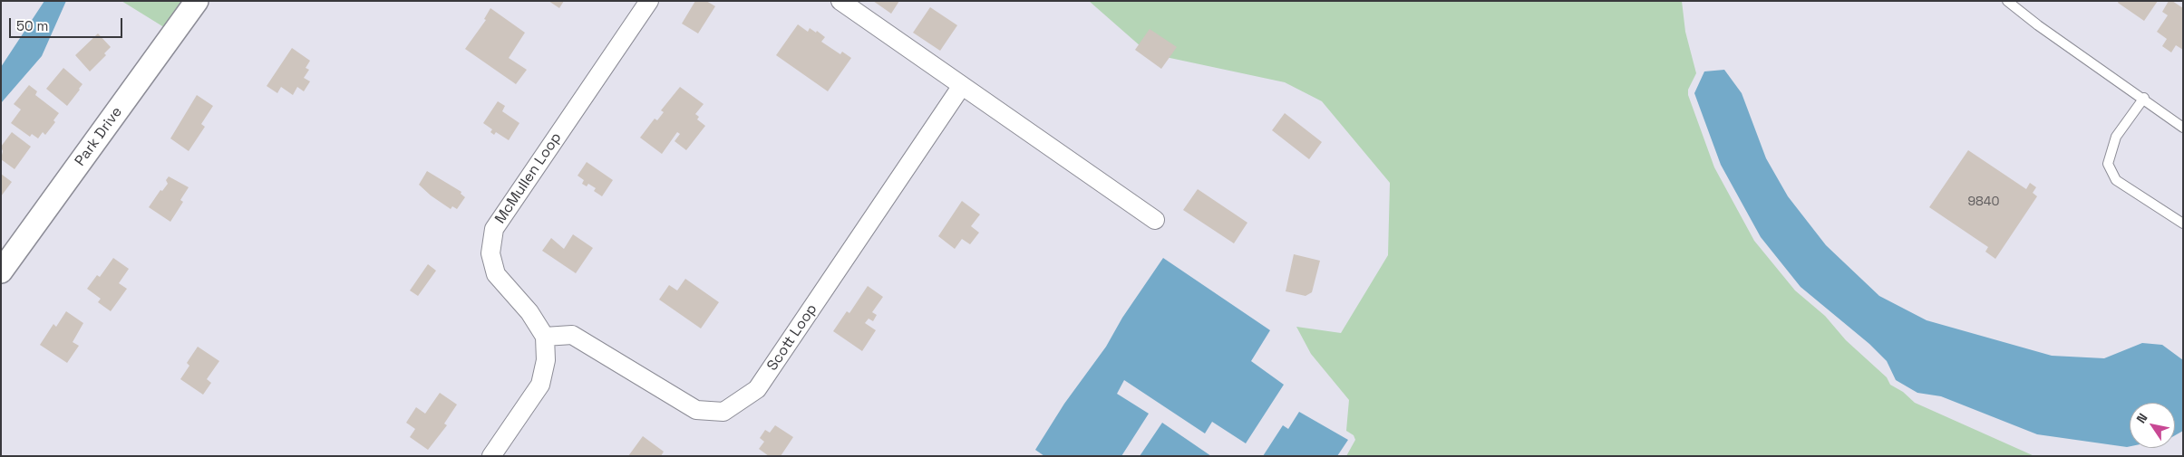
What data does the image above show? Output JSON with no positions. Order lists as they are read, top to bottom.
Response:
{
  "streets": {
    "street": ["Park Drive", "McMullen Loop", "Scott Loop"]
  },
  "crossings": [
    ["McMullen Loop", "Scott Loop"]
  ],
  "house_numbers": ["9840"],
  "scale_bar": "50 m",
  "north": "top left"
}
